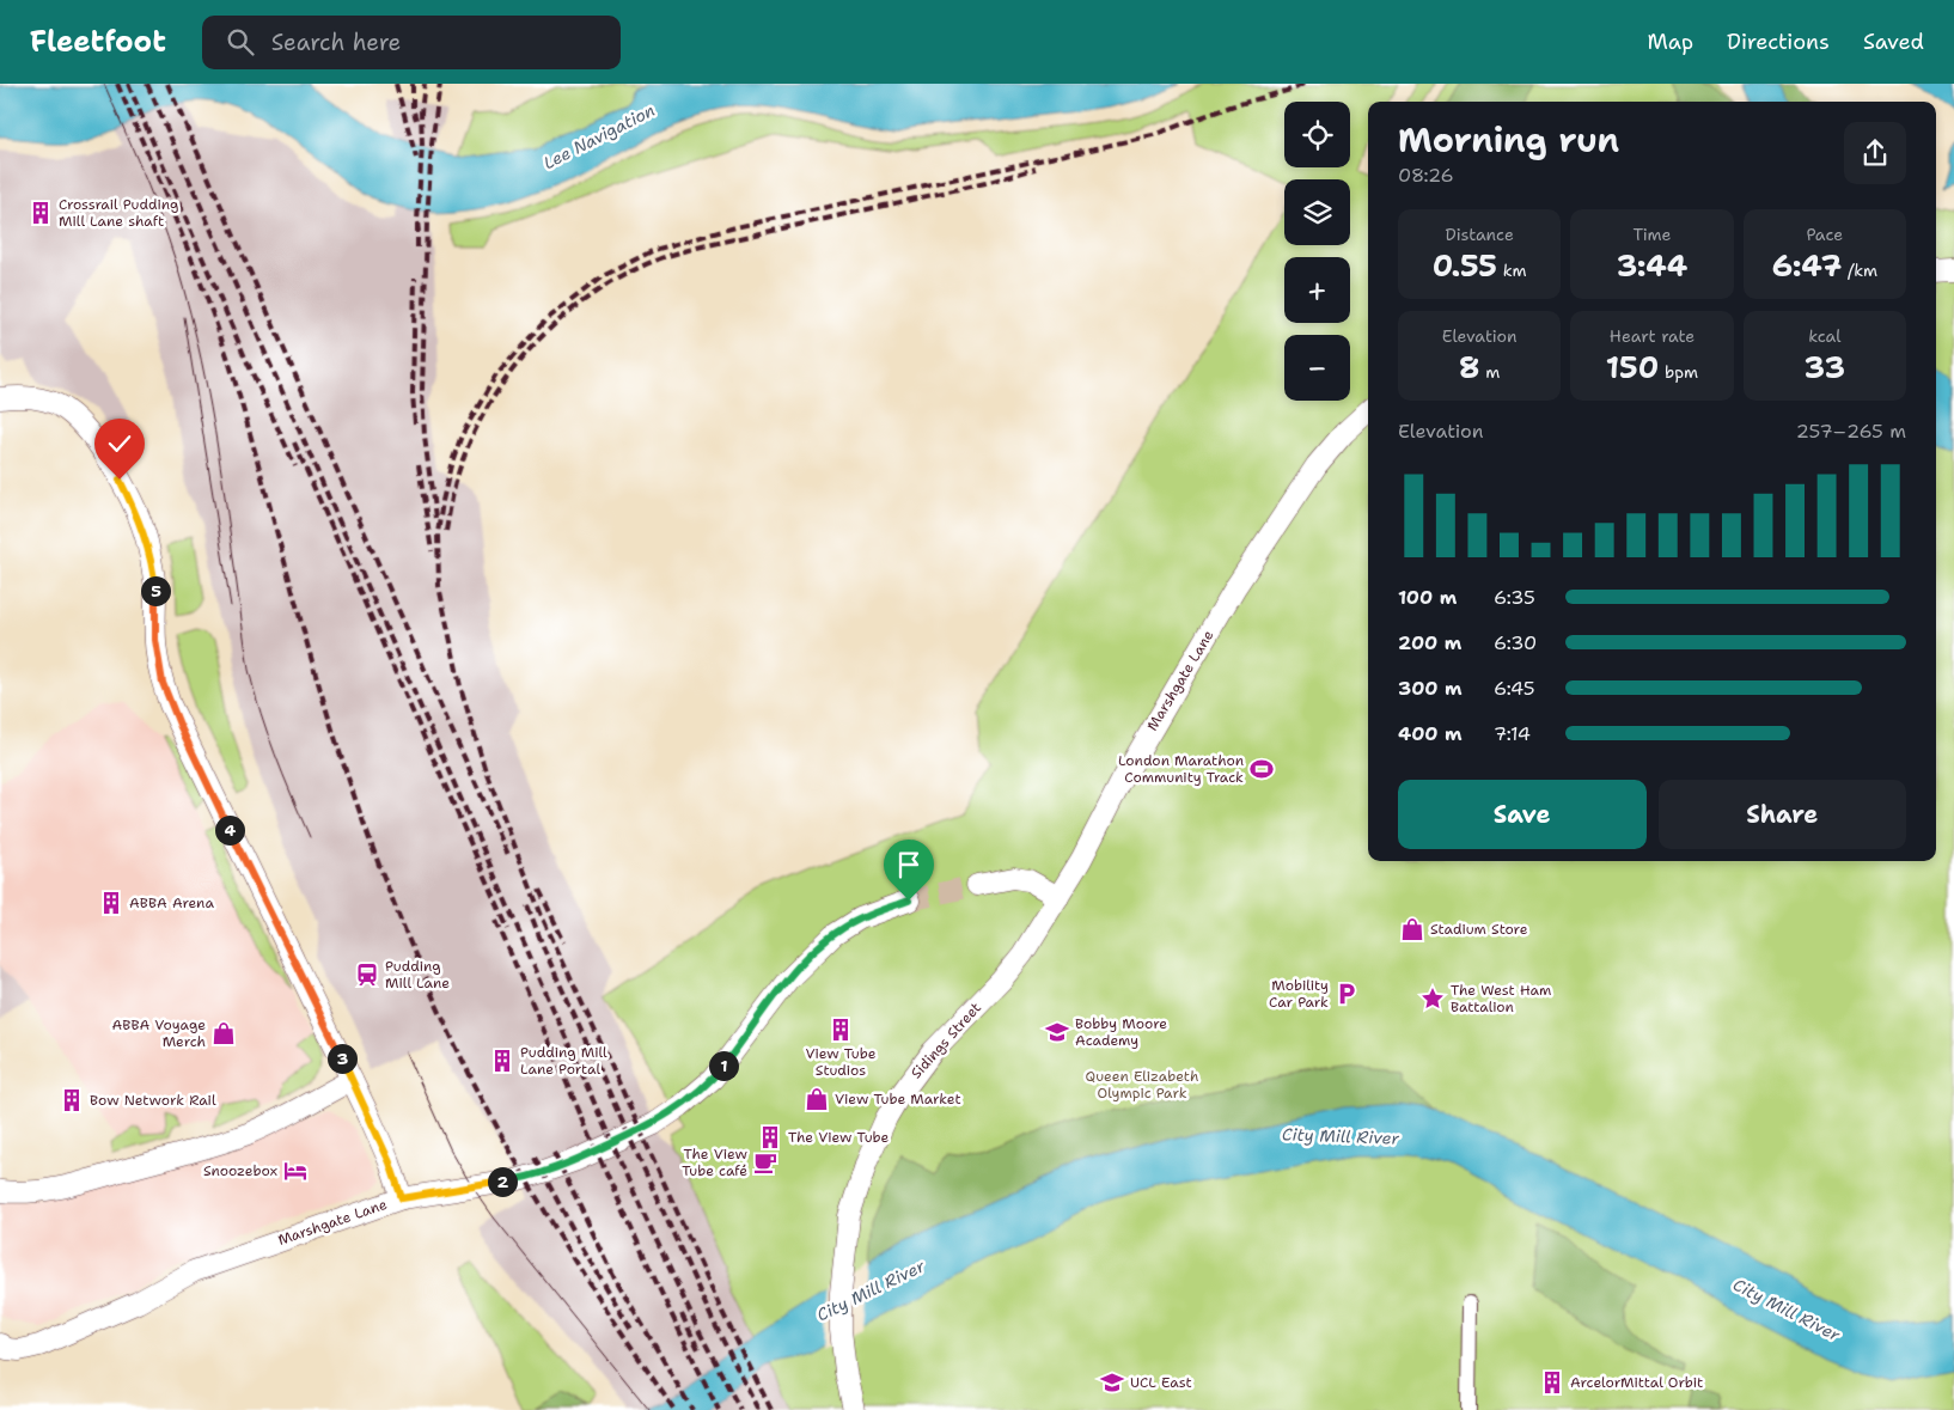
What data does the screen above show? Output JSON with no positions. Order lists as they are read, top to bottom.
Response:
{
  "streets": {
    "street": ["Marshgate Lane", "Sidings Street"]
  },
  "crossings": [
    ["Marshgate Lane", "Sidings Street"]
  ],
  "water": ["Lee Navigation", "City Mill River"],
  "parks": ["Queen Elizabeth Olympic Park"],
  "places": {
    "building": [
      "Crossrail Pudding Mill Lane shaft",
      "ABBA Arena",
      "View Tube Studios",
      "Pudding Mill Lane Portal",
      "Bow Network Rail",
      "The View Tube",
      "ArcelorMittal Orbit"
    ],
    "sports": ["London Marathon Community Track"],
    "shop": ["Stadium Store", "ABBA Voyage Merch", "View Tube Market"],
    "station": ["Pudding Mill Lane"],
    "parking": ["Mobility Car Park"],
    "place": ["The West Ham Battalion"],
    "school or university": ["Bobby Moore Academy", "UCL East"],
    "cafe": ["The View Tube café"],
    "hotel": ["Snoozebox"]
  },
  "page": {
    "header": "Fleetfoot",
    "search": "Search here",
    "nav": ["Map", "Directions", "Saved"],
    "map_buttons": ["+", "−"],
    "heading": ["Morning run", "08:26"],
    "stats": [
      ["Distance", "0.55 km"],
      ["Time", "3:44"],
      ["Pace", "6:47 /km"],
      ["Elevation", "8 m"],
      ["Heart rate", "150 bpm"],
      ["kcal", "33"]
    ],
    "chart": ["Elevation", "257–265 m"],
    "list": [
      {
        "name": "100 m",
        "note": "6:35"
      },
      {
        "name": "200 m",
        "note": "6:30"
      },
      {
        "name": "300 m",
        "note": "6:45"
      },
      {
        "name": "400 m",
        "note": "7:14"
      }
    ],
    "pins": [
      "5",
      "4",
      "3",
      "1",
      "2"
    ],
    "buttons": ["Save", "Share"]
  }
}
